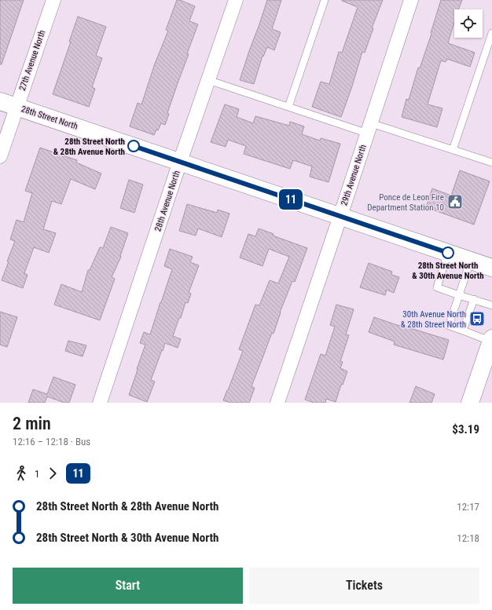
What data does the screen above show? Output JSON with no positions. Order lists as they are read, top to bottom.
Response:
{
  "streets": {
    "street": [
      "27th Avenue North",
      "28th Street North",
      "29th Avenue North",
      "28th Avenue North"
    ]
  },
  "crossings": [
    ["27th Avenue North", "28th Street North"],
    ["28th Street North", "29th Avenue North"],
    ["28th Street North", "28th Avenue North"]
  ],
  "places": {
    "other": ["28th Street North & 28th Avenue North", "28th Street North & 30th Avenue North"],
    "public building": ["Ponce de Leon Fire Department Station 10"],
    "bus stop": ["30th Avenue North & 28th Street North"]
  },
  "lines": ["bus line 11"],
  "page": {
    "on_map": "11",
    "heading": ["2 min", "12:16 – 12:18 · Bus", "$3.19"],
    "legs": ["1", "11"],
    "list": [
      {
        "name": "28th Street North & 28th Avenue North",
        "value": "12:17"
      },
      {
        "name": "28th Street North & 30th Avenue North",
        "value": "12:18"
      }
    ],
    "buttons": ["Start", "Tickets"]
  }
}
